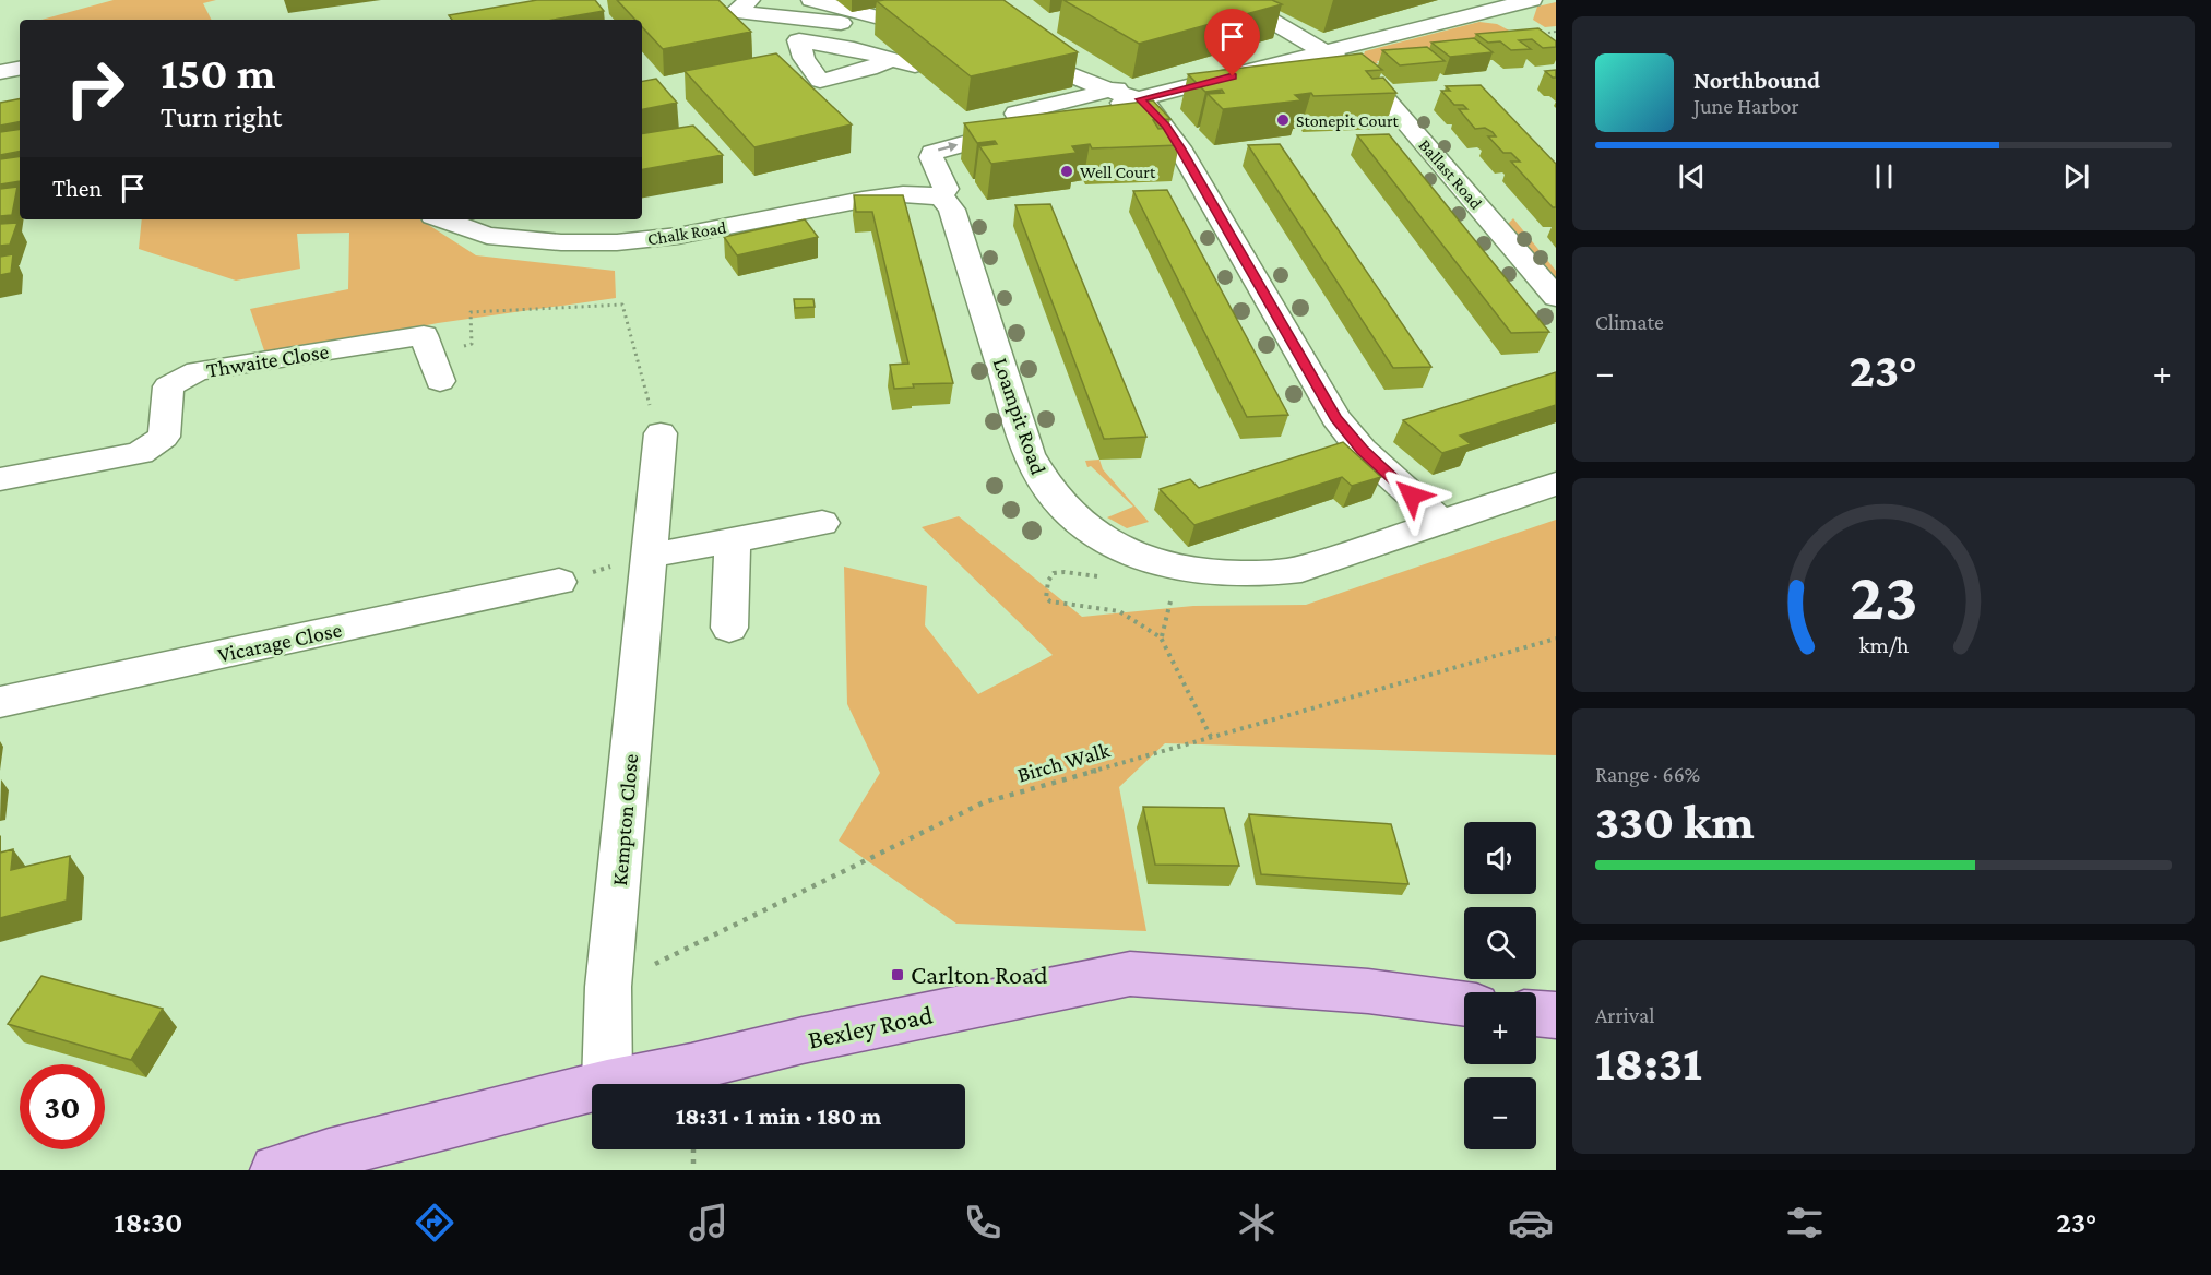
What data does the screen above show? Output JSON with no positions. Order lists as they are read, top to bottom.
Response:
{
  "streets": {
    "main road": ["Bexley Road"],
    "street": [
      "Ballast Road",
      "Chalk Road",
      "Thwaite Close",
      "Loampit Road",
      "Vicarage Close",
      "Kempton Close"
    ],
    "path": ["Birch Walk"]
  },
  "crossings": [
    ["Chalk Road", "Loampit Road"],
    ["Birch Walk", "Kempton Close"],
    ["Kempton Close", "Bexley Road"]
  ],
  "places": {
    "other": ["Stonepit Court", "Well Court"],
    "transit": ["Carlton Road"]
  },
  "page": {
    "turn": ["150 m", "Turn right"],
    "song": ["Northbound", "June Harbor"],
    "then": "Then",
    "tile": [
      "Climate",
      ["Range · 66%", "330 km"],
      ["Arrival", "18:31"]
    ],
    "heat": ["−", "23°", "+"],
    "map_buttons": ["+", "−"],
    "limit": "30",
    "trip": "18:31 · 1 min · 180 m",
    "tabs": ["18:30", "23°"],
    "gauge": ["23", "km/h"]
  }
}
